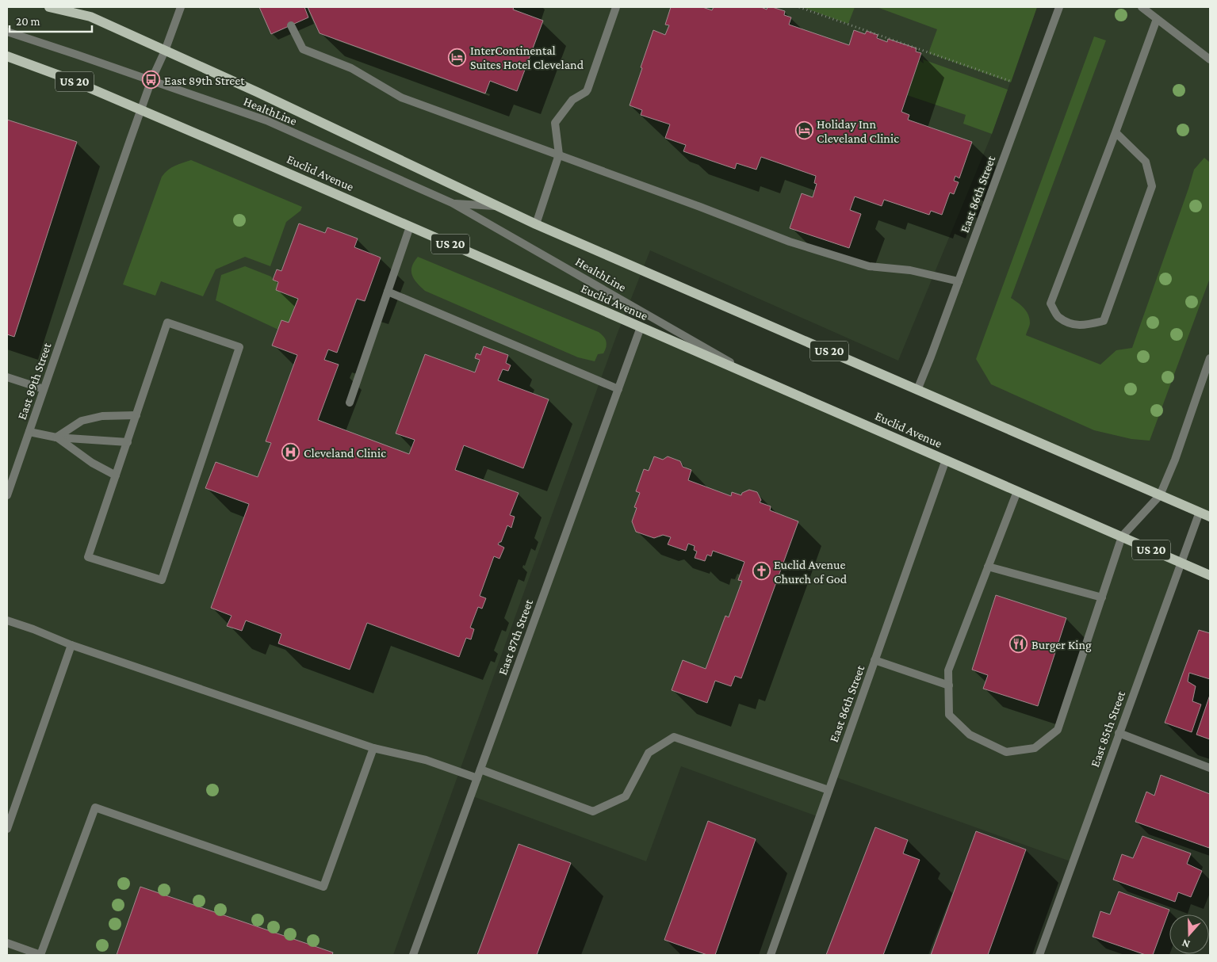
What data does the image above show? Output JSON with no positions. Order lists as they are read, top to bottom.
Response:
{
  "streets": {
    "main road": ["US 20", "Euclid Avenue"],
    "street": [
      "HealthLine",
      "East 86th Street",
      "East 89th Street",
      "East 87th Street",
      "East 85th Street"
    ]
  },
  "crossings": [
    ["US 20", "HealthLine"],
    ["US 20", "East 86th Street"],
    ["US 20", "East 89th Street"],
    ["US 20", "East 85th Street"],
    ["HealthLine", "Euclid Avenue"],
    ["HealthLine", "East 89th Street"],
    ["Euclid Avenue", "East 86th Street"],
    ["Euclid Avenue", "East 89th Street"],
    ["Euclid Avenue", "East 87th Street"],
    ["Euclid Avenue", "East 85th Street"]
  ],
  "places": {
    "hotel": ["InterContinental Suites Hotel Cleveland", "Holiday Inn Cleveland Clinic"],
    "bus stop": ["East 89th Street"],
    "hospital": ["Cleveland Clinic"],
    "church": ["Euclid Avenue Church of God"],
    "restaurant": ["Burger King"]
  },
  "scale_bar": "20 m",
  "north": "bottom"
}
